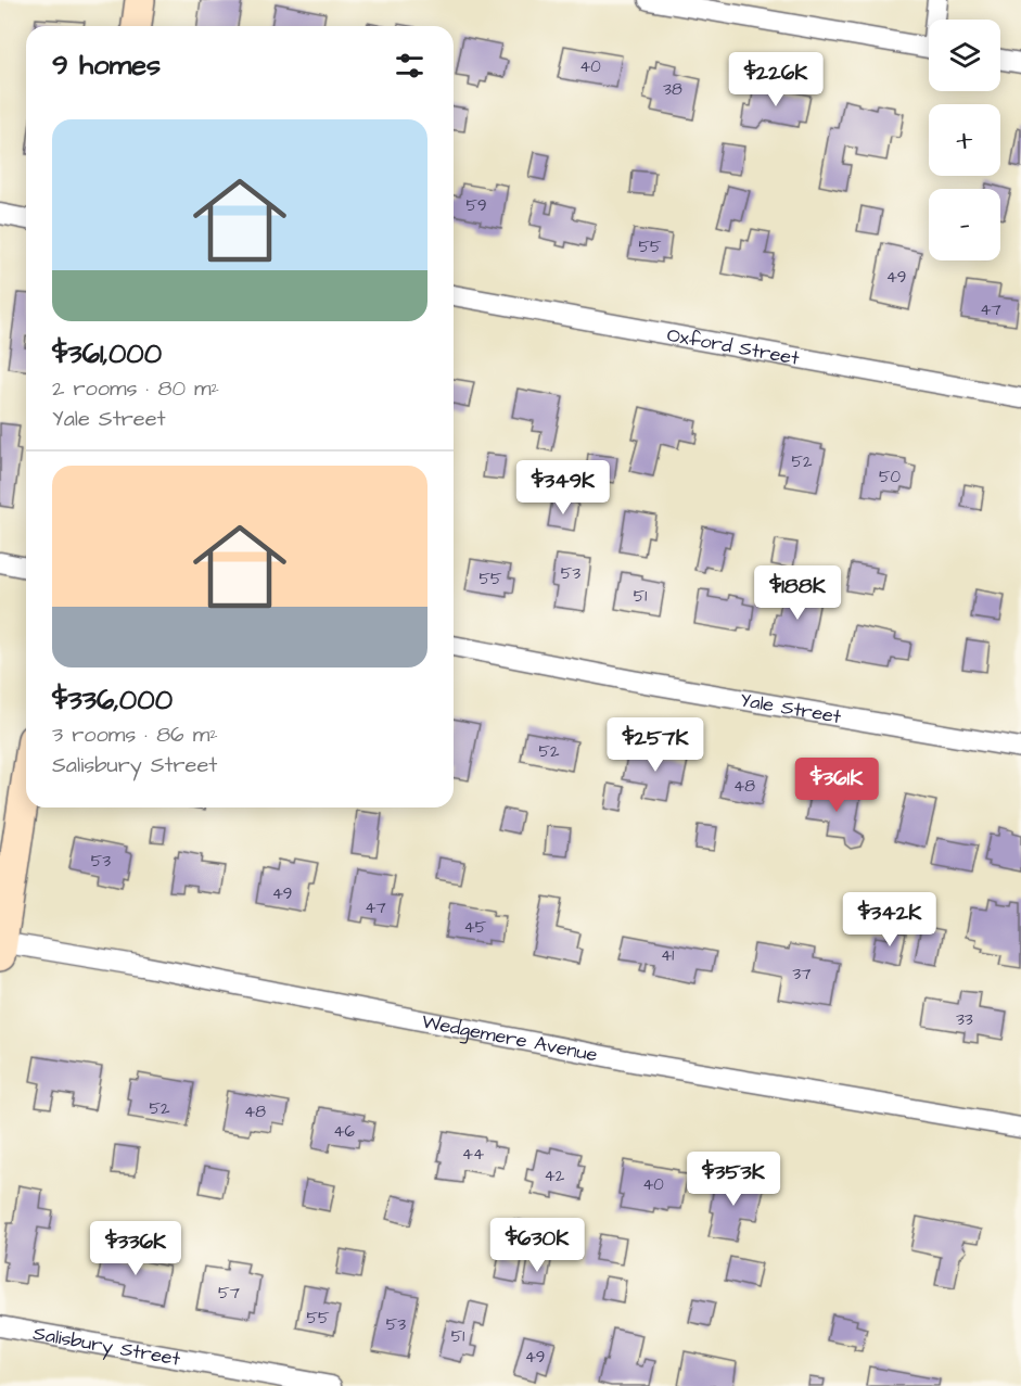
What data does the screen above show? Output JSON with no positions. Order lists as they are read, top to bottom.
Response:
{
  "streets": {
    "street": [
      "Oxford Street",
      "Yale Street",
      "Wedgemere Avenue",
      "Salisbury Street"
    ]
  },
  "house_numbers": [
    "40",
    "38",
    "59",
    "55",
    "49",
    "47",
    "52",
    "50",
    "53",
    "55",
    "51",
    "52",
    "48",
    "53",
    "49",
    "47",
    "45",
    "41",
    "37",
    "33",
    "52",
    "48",
    "46",
    "44",
    "42",
    "40",
    "57",
    "55",
    "53",
    "51",
    "49"
  ],
  "page": {
    "map_buttons": ["+", "−"],
    "heading": "9 homes",
    "price": [
      "$226K",
      "$349K",
      "$188K",
      "$257K",
      "$361K",
      "$342K",
      "$353K",
      "$630K",
      "$336K"
    ],
    "list": [
      {
        "name": "$361,000",
        "note": "2 rooms · 80 m² · Yale Street"
      },
      {
        "name": "$336,000",
        "note": "3 rooms · 86 m² · Salisbury Street"
      }
    ]
  }
}
